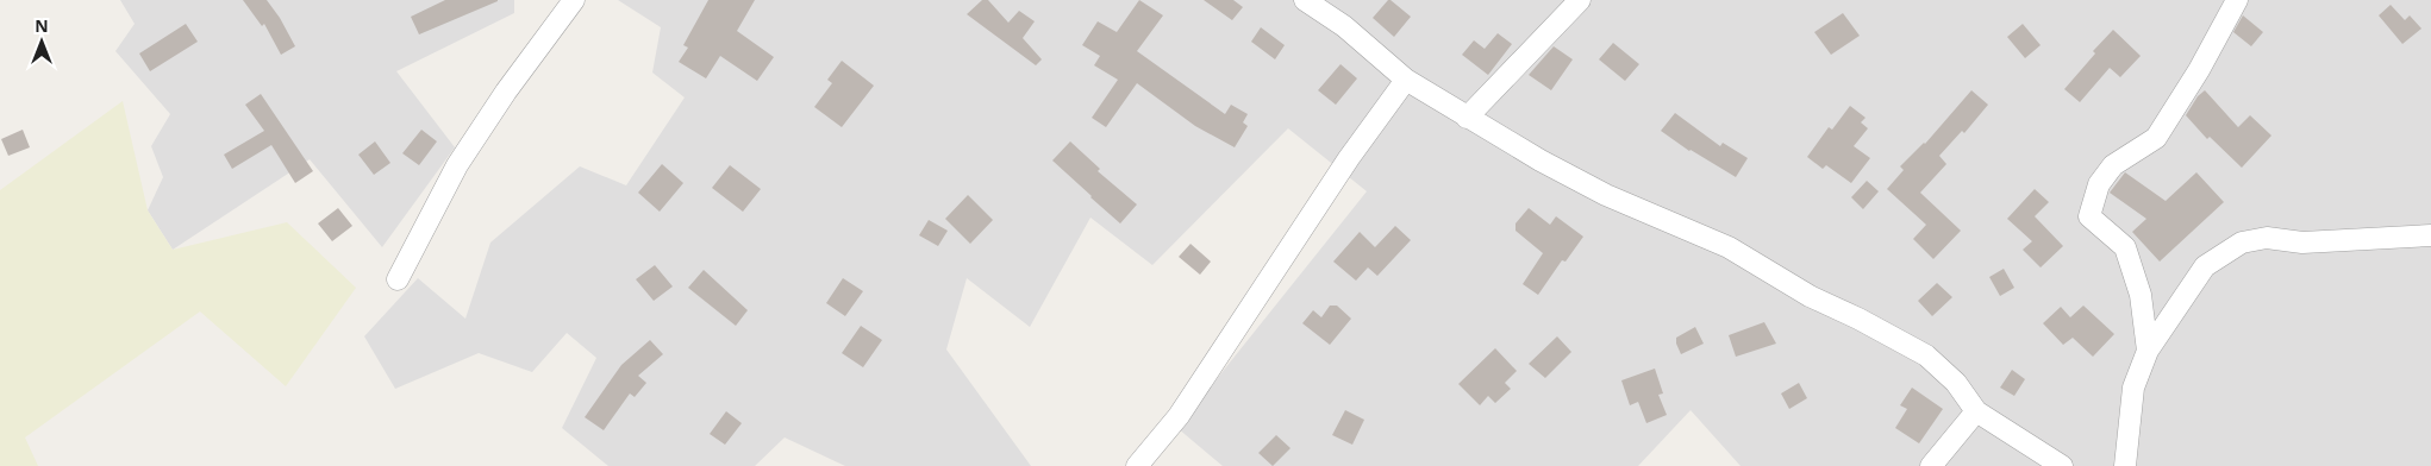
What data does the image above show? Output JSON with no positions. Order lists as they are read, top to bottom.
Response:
{
  "north": "top"
}
